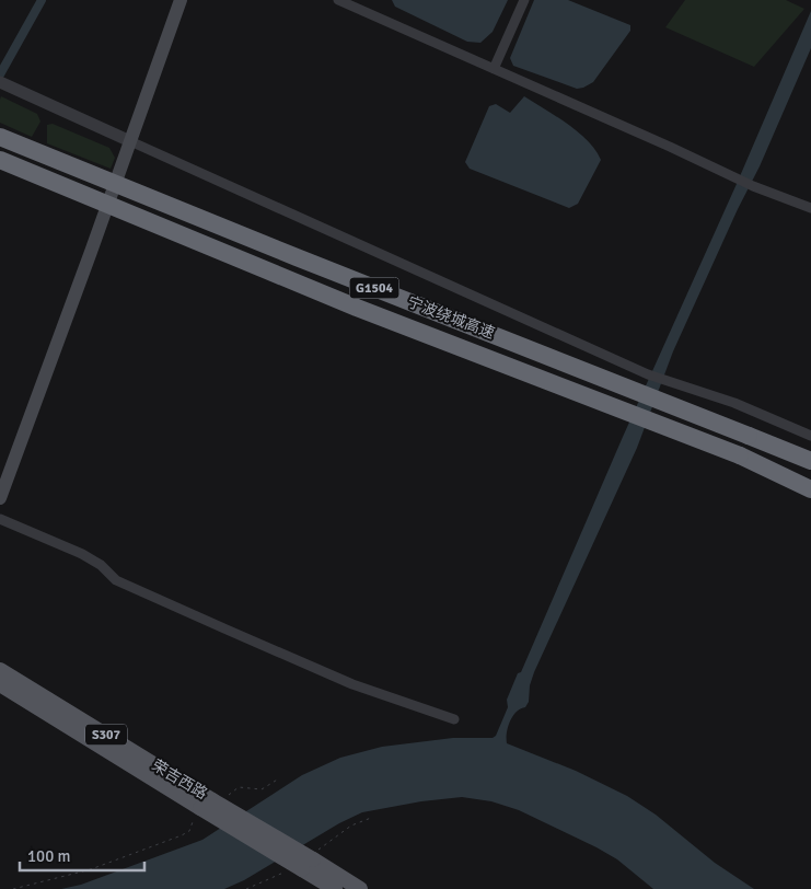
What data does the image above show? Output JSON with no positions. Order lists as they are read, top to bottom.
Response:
{
  "streets": {
    "highway": ["G1504", "宁波绕城高速"],
    "main road": ["S307", "荣吉西路"]
  },
  "scale_bar": "100 m"
}
